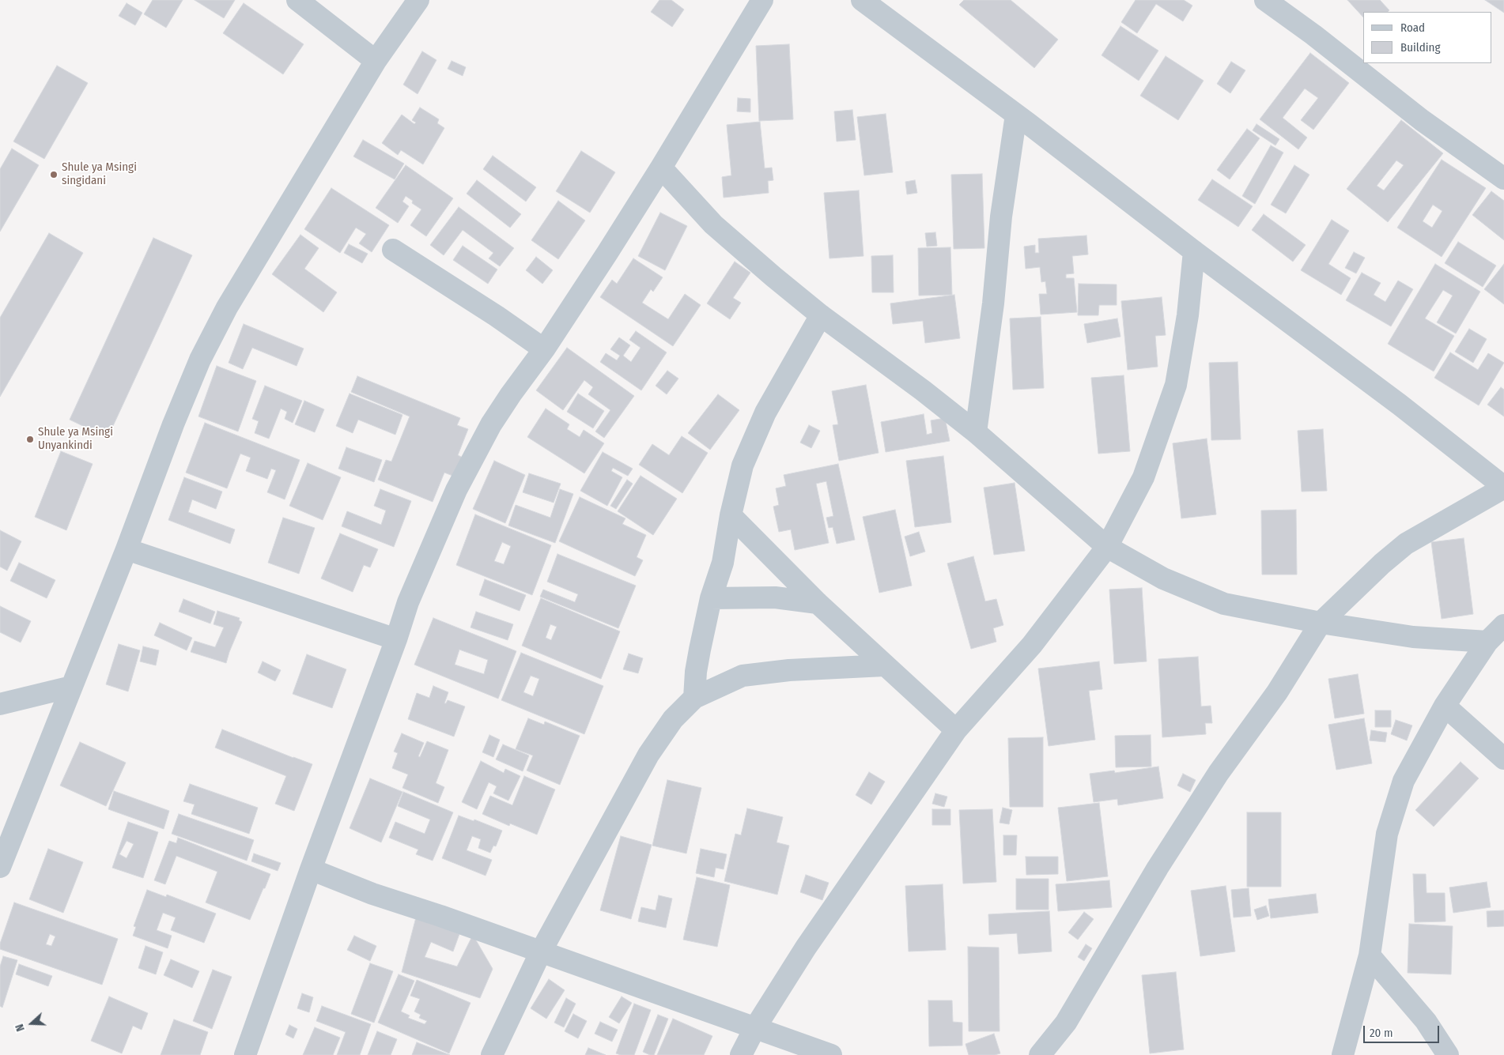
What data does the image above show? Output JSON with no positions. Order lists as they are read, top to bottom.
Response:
{
  "places": ["Shule ya Msingi singidani", "Shule ya Msingi Unyankindi"],
  "legend": ["Road", "Building"],
  "scale_bar": "20 m",
  "north": "left"
}
